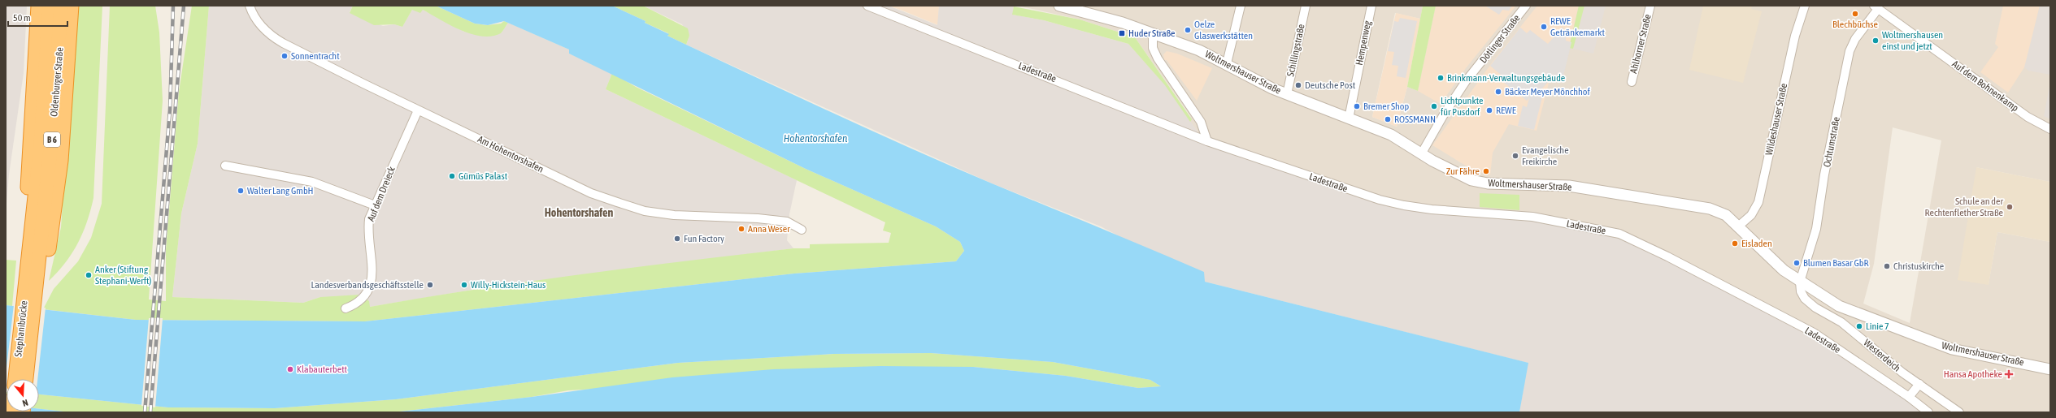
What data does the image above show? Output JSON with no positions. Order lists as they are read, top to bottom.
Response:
{
  "streets": {
    "highway": ["Oldenburger Straße", "B 6", "Stephanibrücke"],
    "street": [
      "Dötlinger Straße",
      "Hempenweg",
      "Ahlhorner Straße",
      "Schillingstraße",
      "Ladestraße",
      "Woltmershauser Straße",
      "Auf dem Bohnenkamp",
      "Wildeshauser Straße",
      "Ochtumstraße",
      "Am Hohentorshafen",
      "Auf dem Dreieck",
      "Westerdeich"
    ]
  },
  "crossings": [
    ["Dötlinger Straße", "Woltmershauser Straße"],
    ["Hempenweg", "Woltmershauser Straße"],
    ["Schillingstraße", "Woltmershauser Straße"],
    ["Woltmershauser Straße", "Wildeshauser Straße"],
    ["Woltmershauser Straße", "Ochtumstraße"],
    ["Woltmershauser Straße", "Westerdeich"],
    ["Oldenburger Straße", "Stephanibrücke"],
    ["Auf dem Bohnenkamp", "Ochtumstraße"],
    ["Ochtumstraße", "Westerdeich"],
    ["Am Hohentorshafen", "Auf dem Dreieck"]
  ],
  "districts": ["Hohentorshafen"],
  "water": ["Hohentorshafen"],
  "places": {
    "other": [
      "Blechbüchse",
      "REWE Getränkemarkt",
      "Oelze Glaswerkstätten",
      "Woltmershausen einst und jetzt",
      "Sonnentracht",
      "Brinkmann-Verwaltungsgebäude",
      "Deutsche Post",
      "Bäcker Meyer Mönchhof",
      "Bremer Shop",
      "Lichtpunkte für Pusdorf",
      "REWE",
      "ROSSMANN",
      "Evangelische Freikirche",
      "Zur Fähre",
      "Gümüs Palast",
      "Walter Lang GmbH",
      "Schule an der Rechtenflether Straße",
      "Anna Weser",
      "Fun Factory",
      "Eisladen",
      "Blumen Basar GbR",
      "Christuskirche",
      "Anker (Stiftung Stephani-Werft)",
      "Landesverbandsgeschäftsstelle",
      "Willy-Hickstein-Haus",
      "Linie 7",
      "Klabauterbett"
    ],
    "transit": ["Huder Straße"],
    "health": ["Hansa Apotheke"]
  },
  "scale_bar": "50 m",
  "north": "bottom"
}
